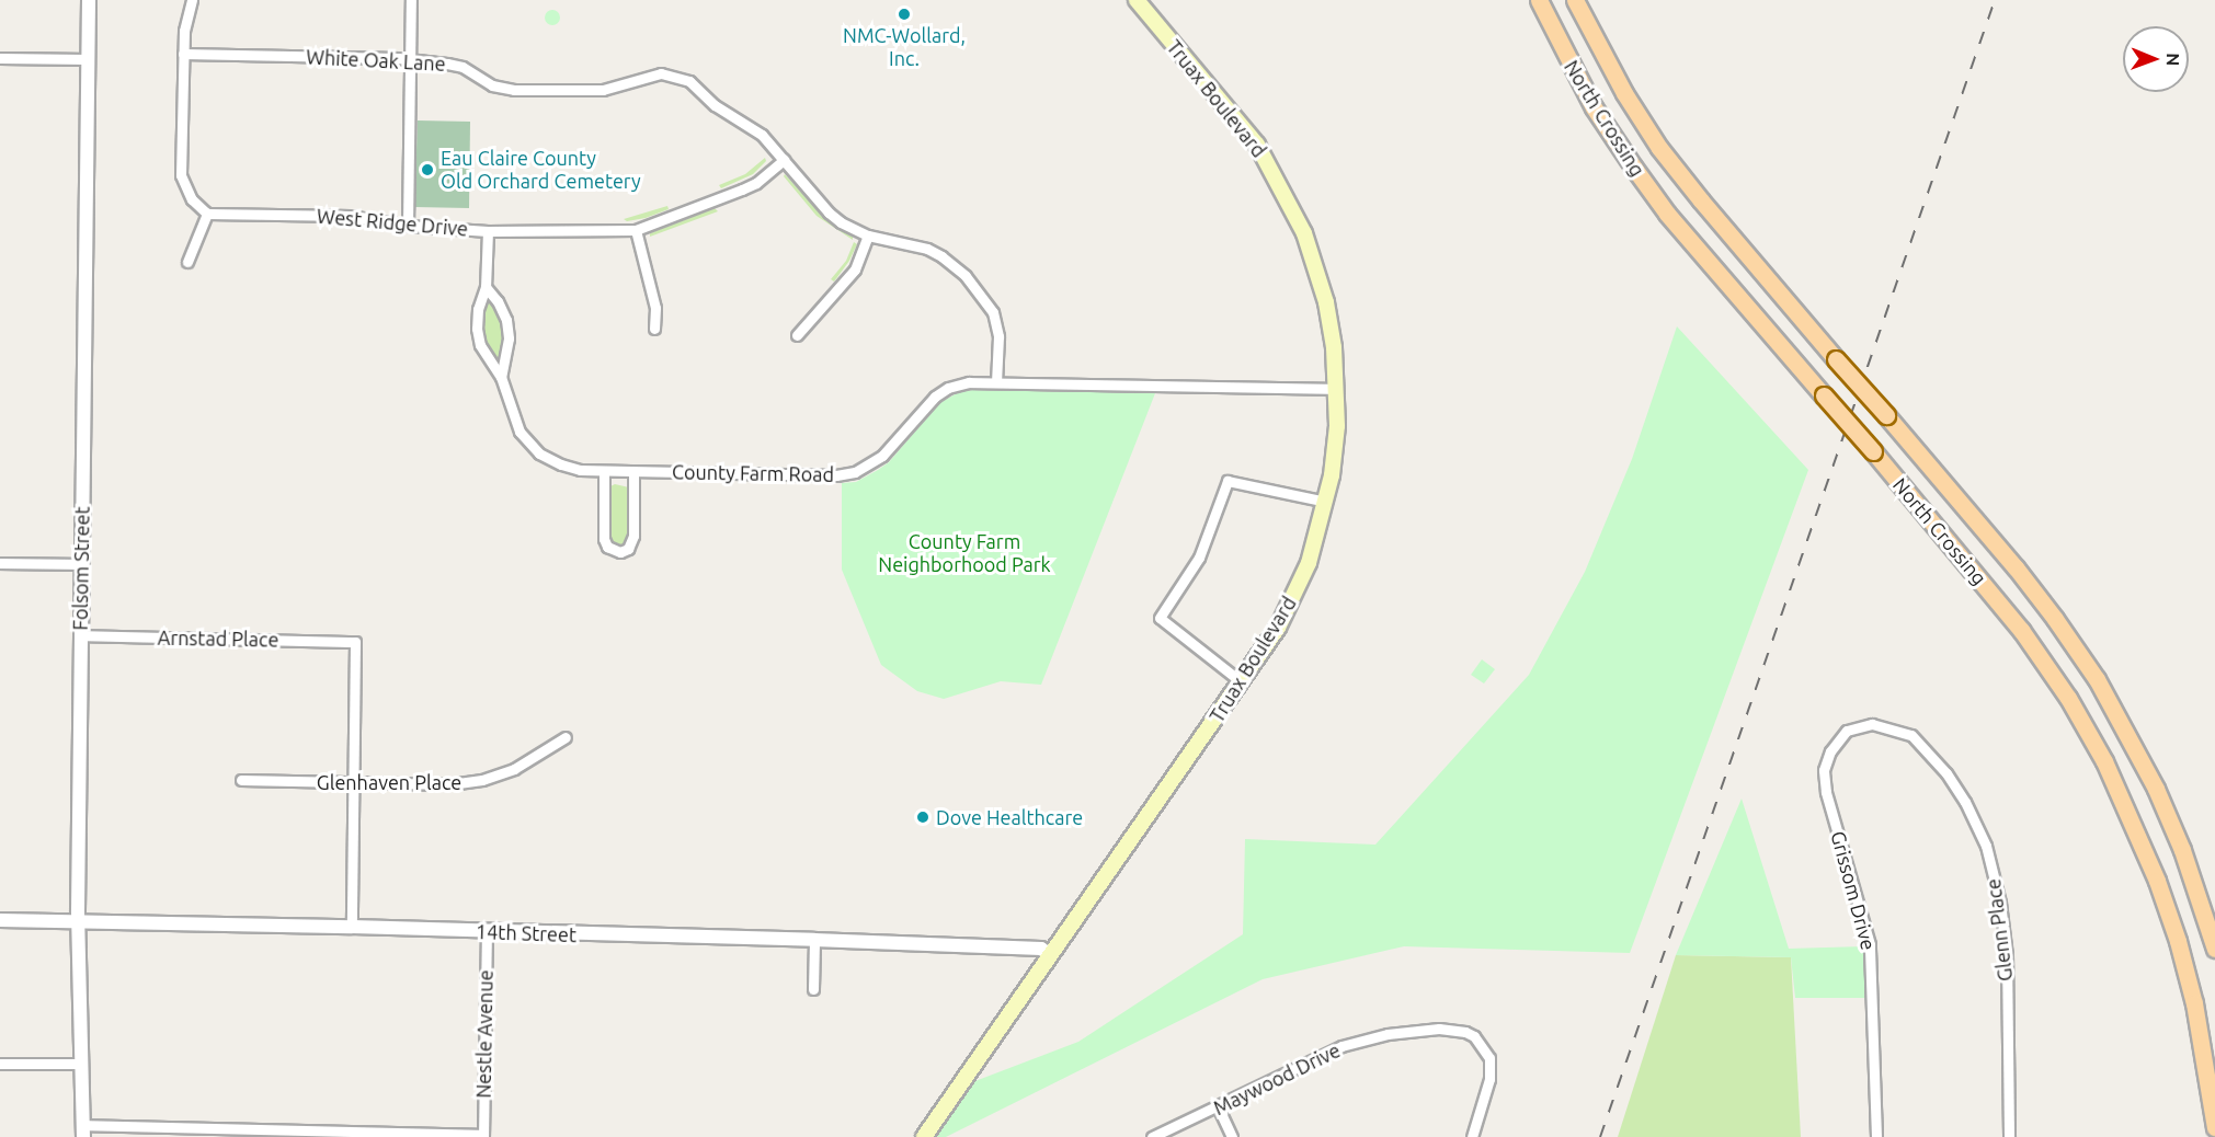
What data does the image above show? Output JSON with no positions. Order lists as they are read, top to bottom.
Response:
{
  "streets": {
    "main road": ["Truax Boulevard", "North Crossing"],
    "street": [
      "White Oak Lane",
      "West Ridge Drive",
      "County Farm Road",
      "Folsom Street",
      "Arnstad Place",
      "Glenhaven Place",
      "Grissom Drive",
      "Glenn Place",
      "14th Street",
      "Nestle Avenue",
      "Maywood Drive"
    ]
  },
  "crossings": [
    ["White Oak Lane", "West Ridge Drive"],
    ["White Oak Lane", "County Farm Road"],
    ["Truax Boulevard", "County Farm Road"],
    ["Truax Boulevard", "14th Street"],
    ["West Ridge Drive", "County Farm Road"],
    ["Folsom Street", "Arnstad Place"],
    ["Folsom Street", "14th Street"],
    ["Arnstad Place", "Glenhaven Place"],
    ["Grissom Drive", "Glenn Place"],
    ["14th Street", "Nestle Avenue"]
  ],
  "parks": ["County Farm Neighborhood Park"],
  "places": ["NMC-Wollard, Inc.", "Eau Claire County Old Orchard Cemetery", "Dove Healthcare"],
  "north": "right"
}
